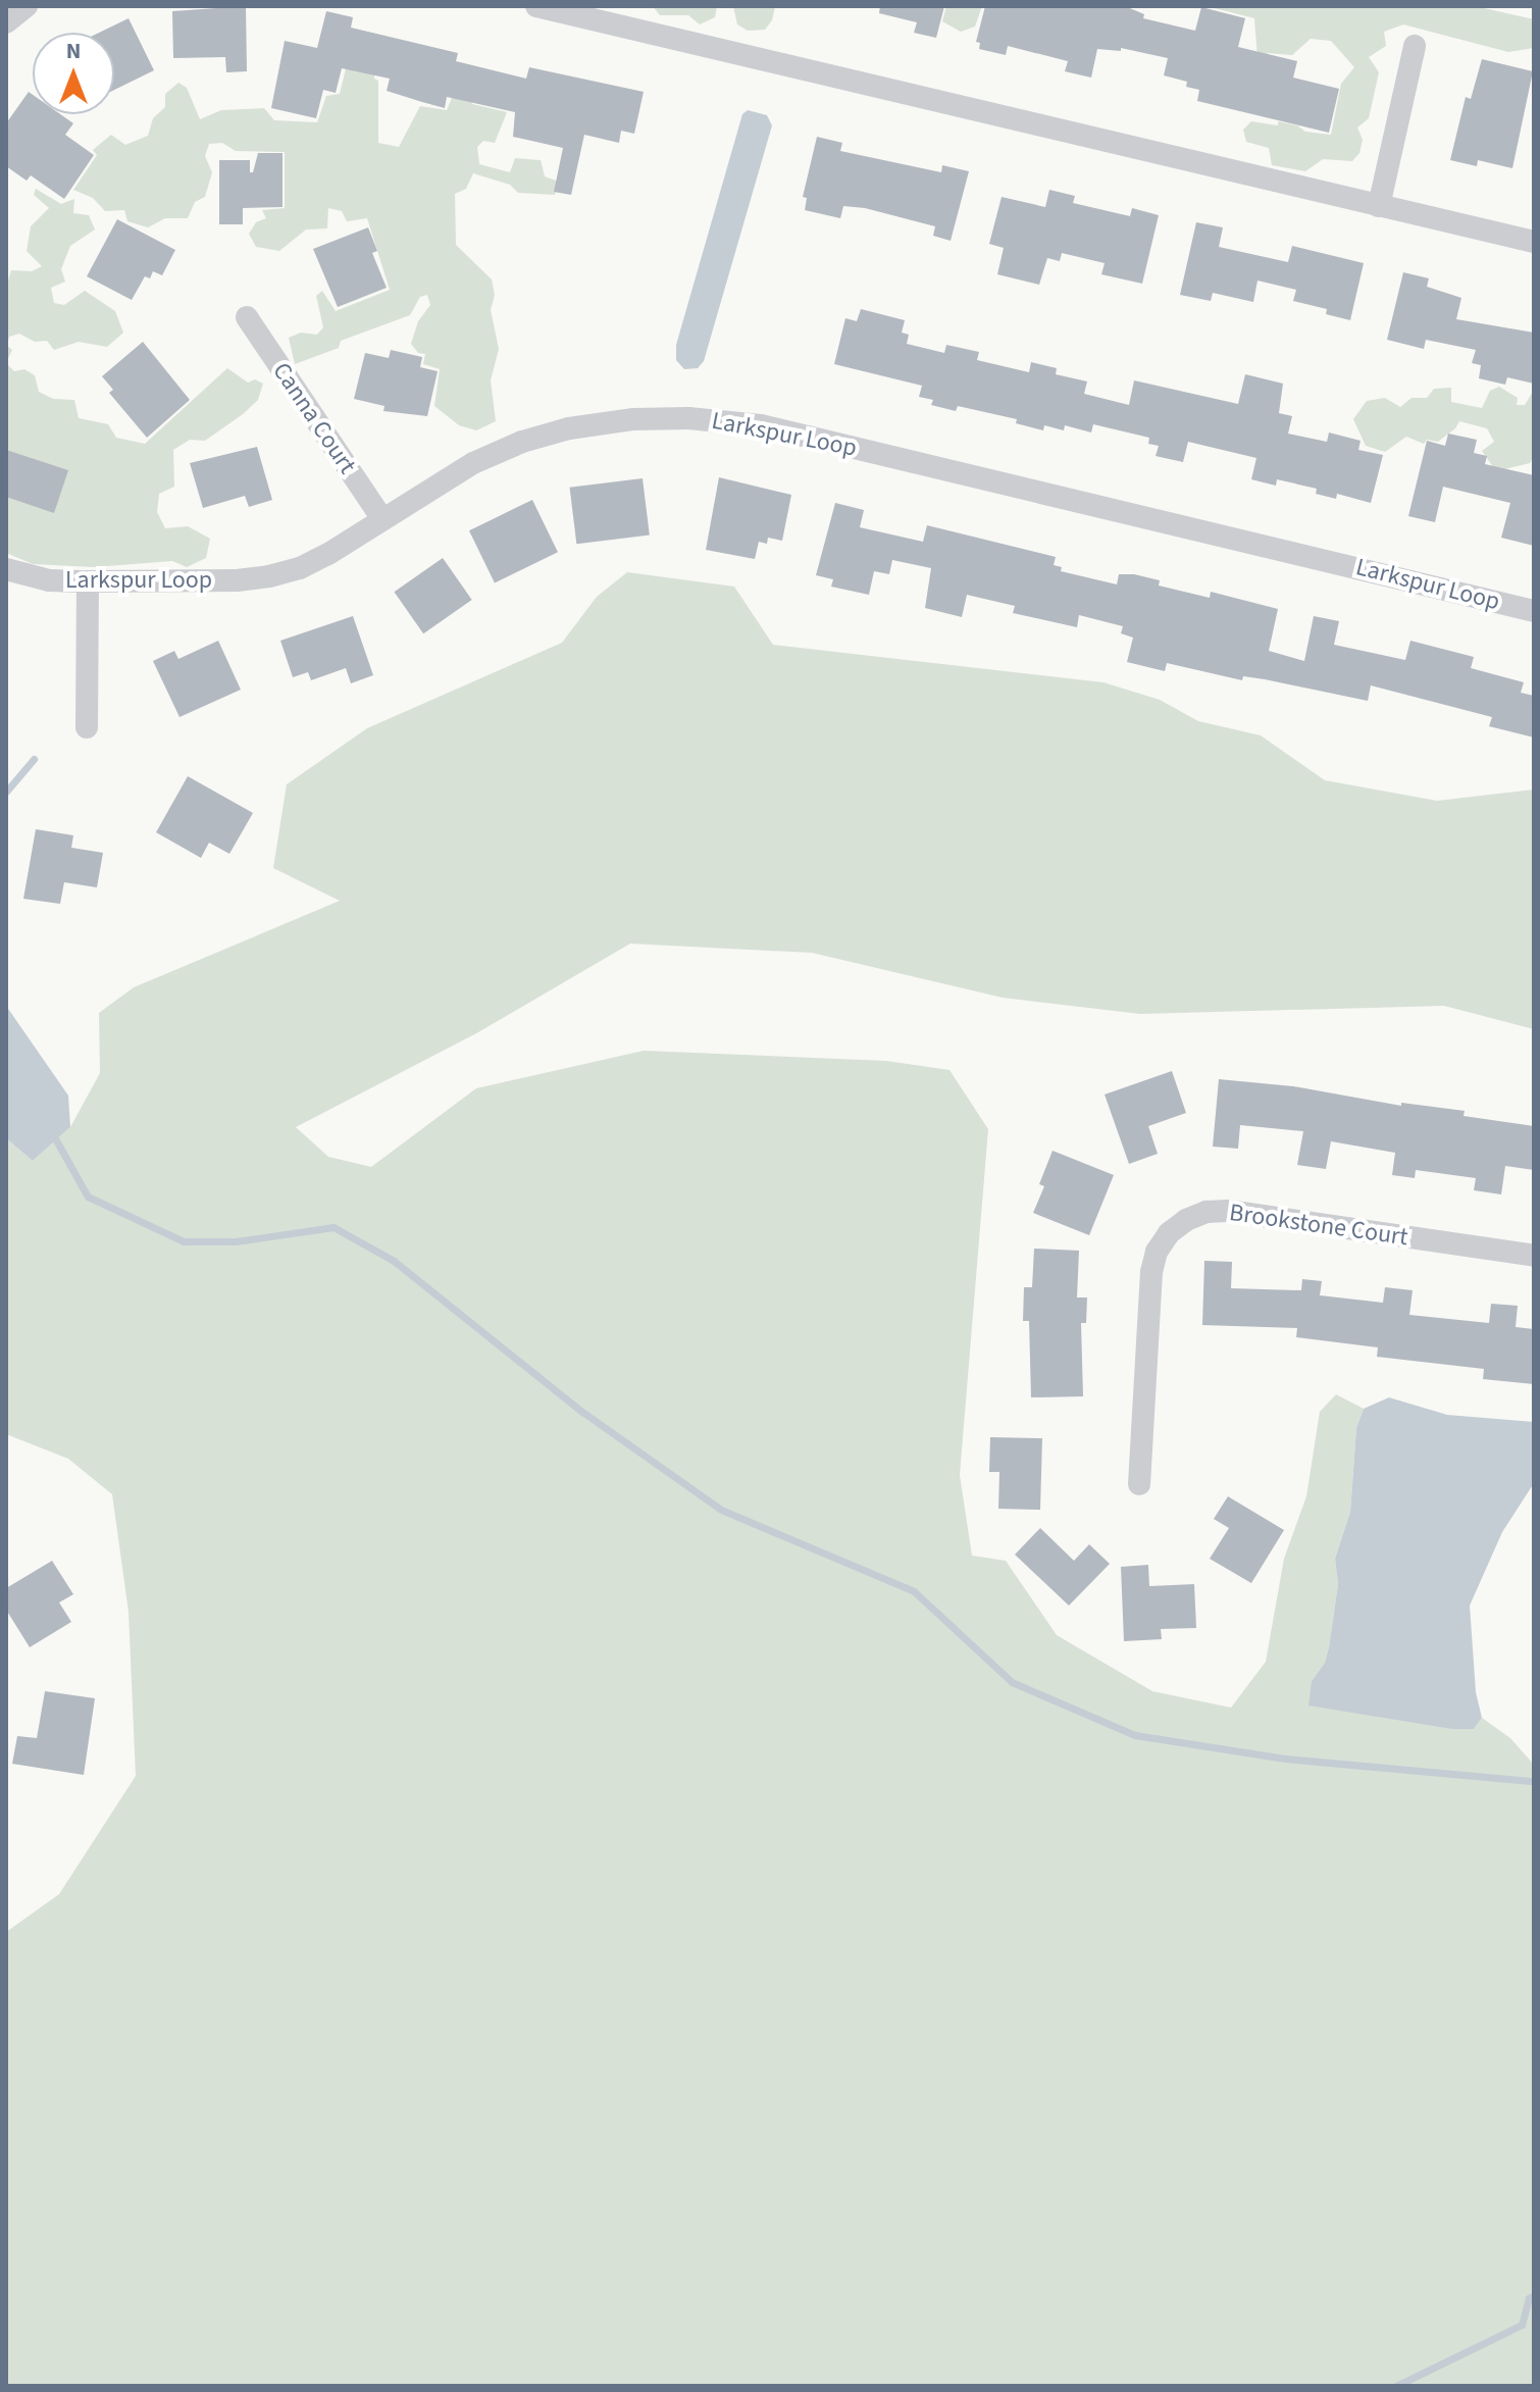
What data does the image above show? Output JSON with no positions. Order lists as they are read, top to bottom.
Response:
{
  "streets": {
    "street": ["Canna Court", "Larkspur Loop", "Brookstone Court"]
  },
  "crossings": [
    ["Canna Court", "Larkspur Loop"]
  ],
  "north": "top"
}
